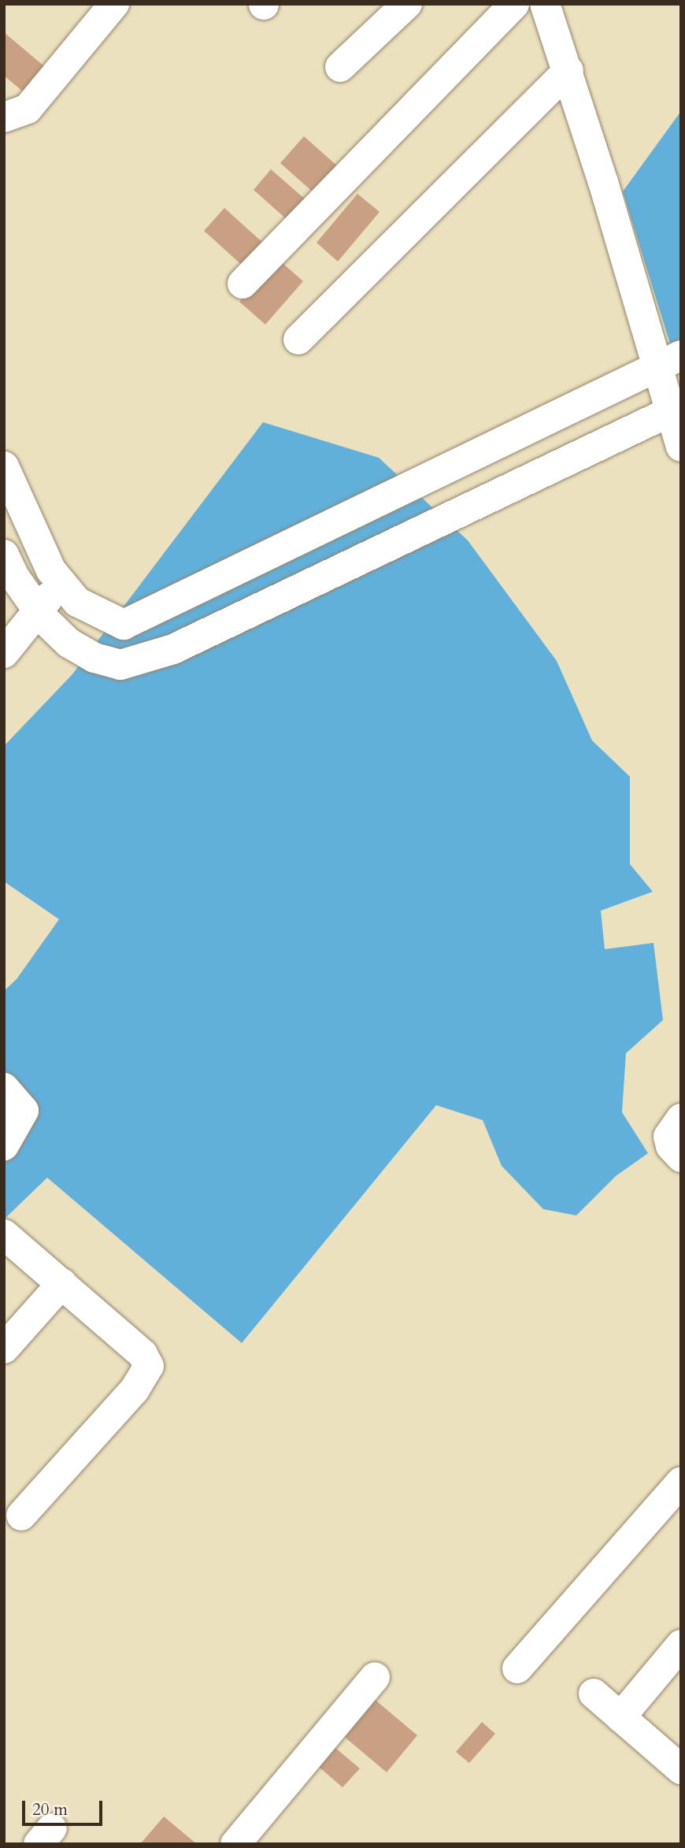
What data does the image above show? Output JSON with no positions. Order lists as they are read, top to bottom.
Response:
{
  "scale_bar": "20 m"
}
